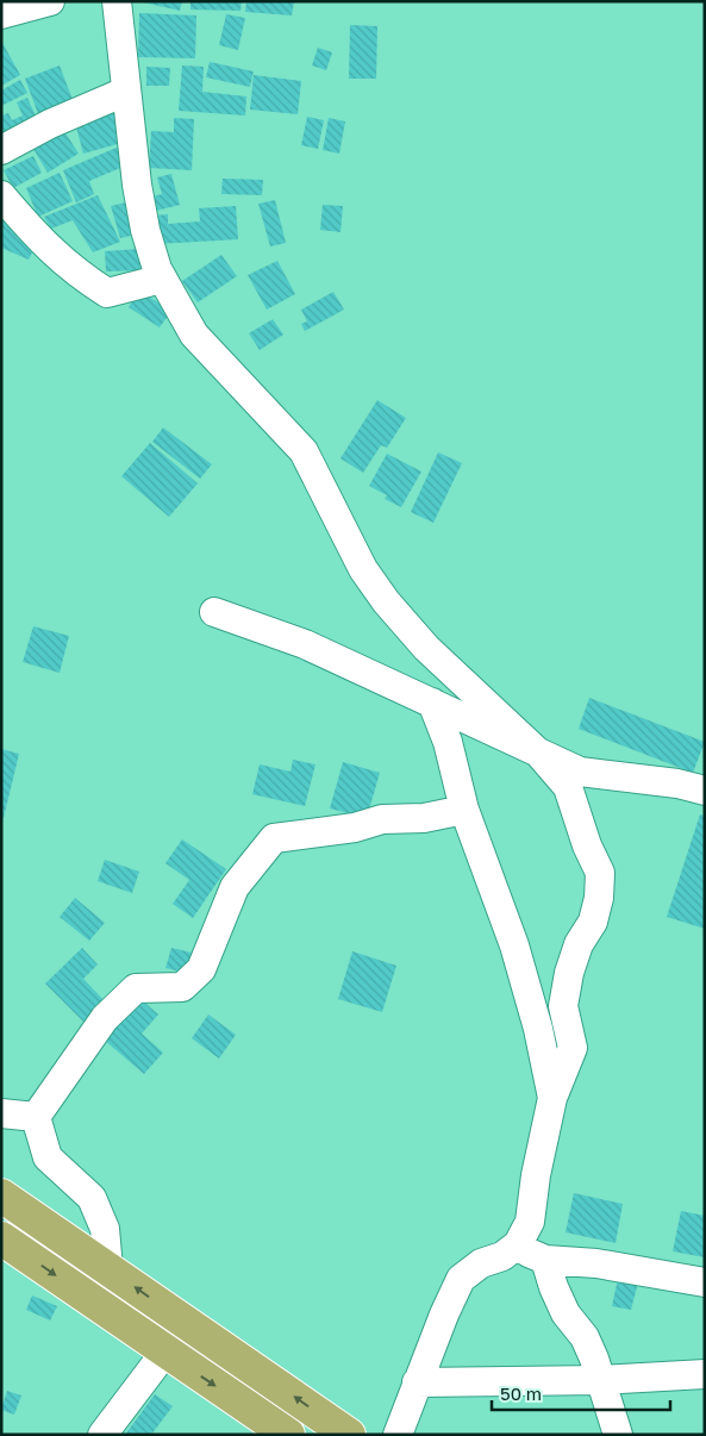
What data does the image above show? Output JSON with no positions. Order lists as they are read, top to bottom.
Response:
{
  "scale_bar": "50 m"
}
